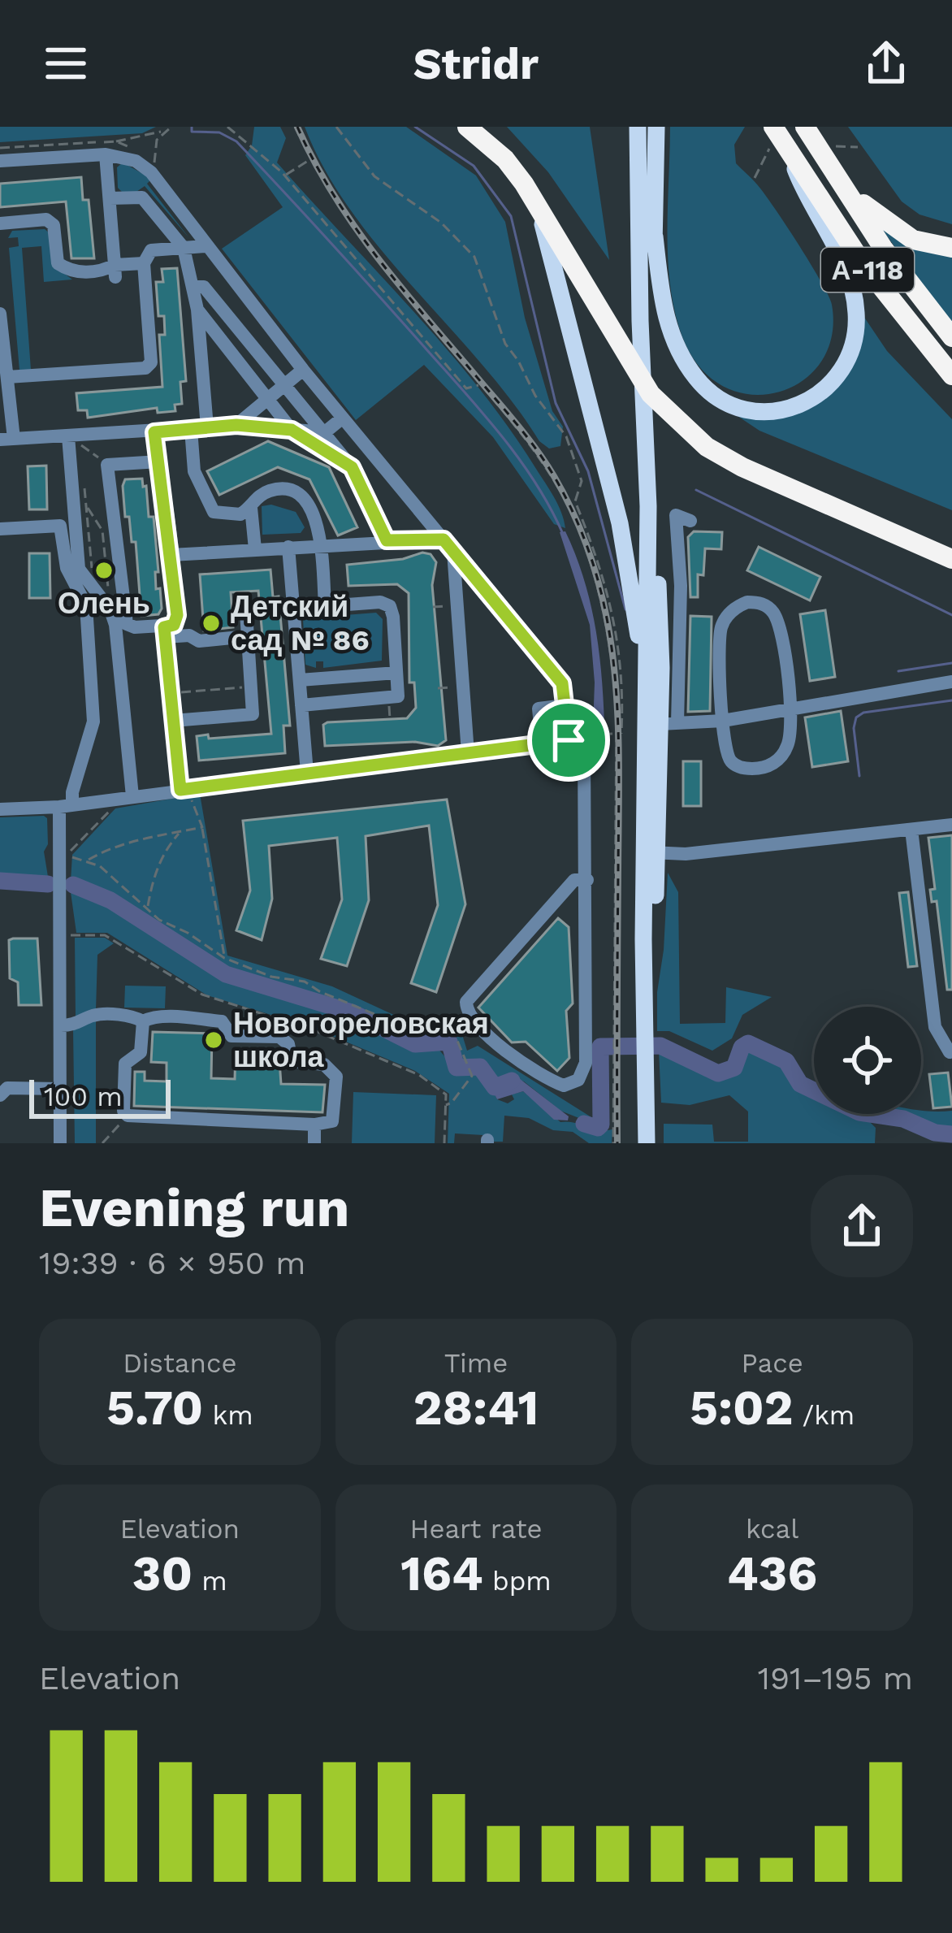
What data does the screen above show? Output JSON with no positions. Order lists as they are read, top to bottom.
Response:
{
  "streets": {
    "highway": ["А-118"]
  },
  "places": ["Олень", "Детский сад № 86", "Новогореловская школа"],
  "scale_bar": "100 m",
  "page": {
    "header": "Stridr",
    "scale": "100 m",
    "heading": ["Evening run", "19:39 · 6 × 950 m"],
    "stats": [
      ["Distance", "5.70 km"],
      ["Time", "28:41"],
      ["Pace", "5:02 /km"],
      ["Elevation", "30 m"],
      ["Heart rate", "164 bpm"],
      ["kcal", "436"]
    ],
    "chart": ["Elevation", "191–195 m"]
  }
}
